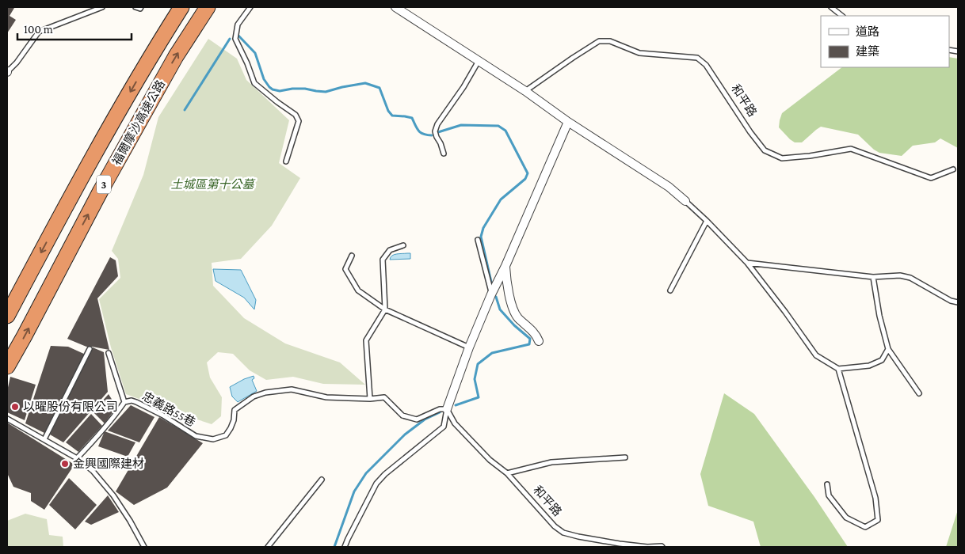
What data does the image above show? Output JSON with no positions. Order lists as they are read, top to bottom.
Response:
{
  "streets": {
    "highway": ["福爾摩沙高速公路", "3"],
    "lane": ["和平路", "忠義路55巷"]
  },
  "parks": ["土城區第十公墓"],
  "places": ["以曜股份有限公司", "金興國際建材"],
  "legend": ["道路", "建築"],
  "scale_bar": "100 m"
}
